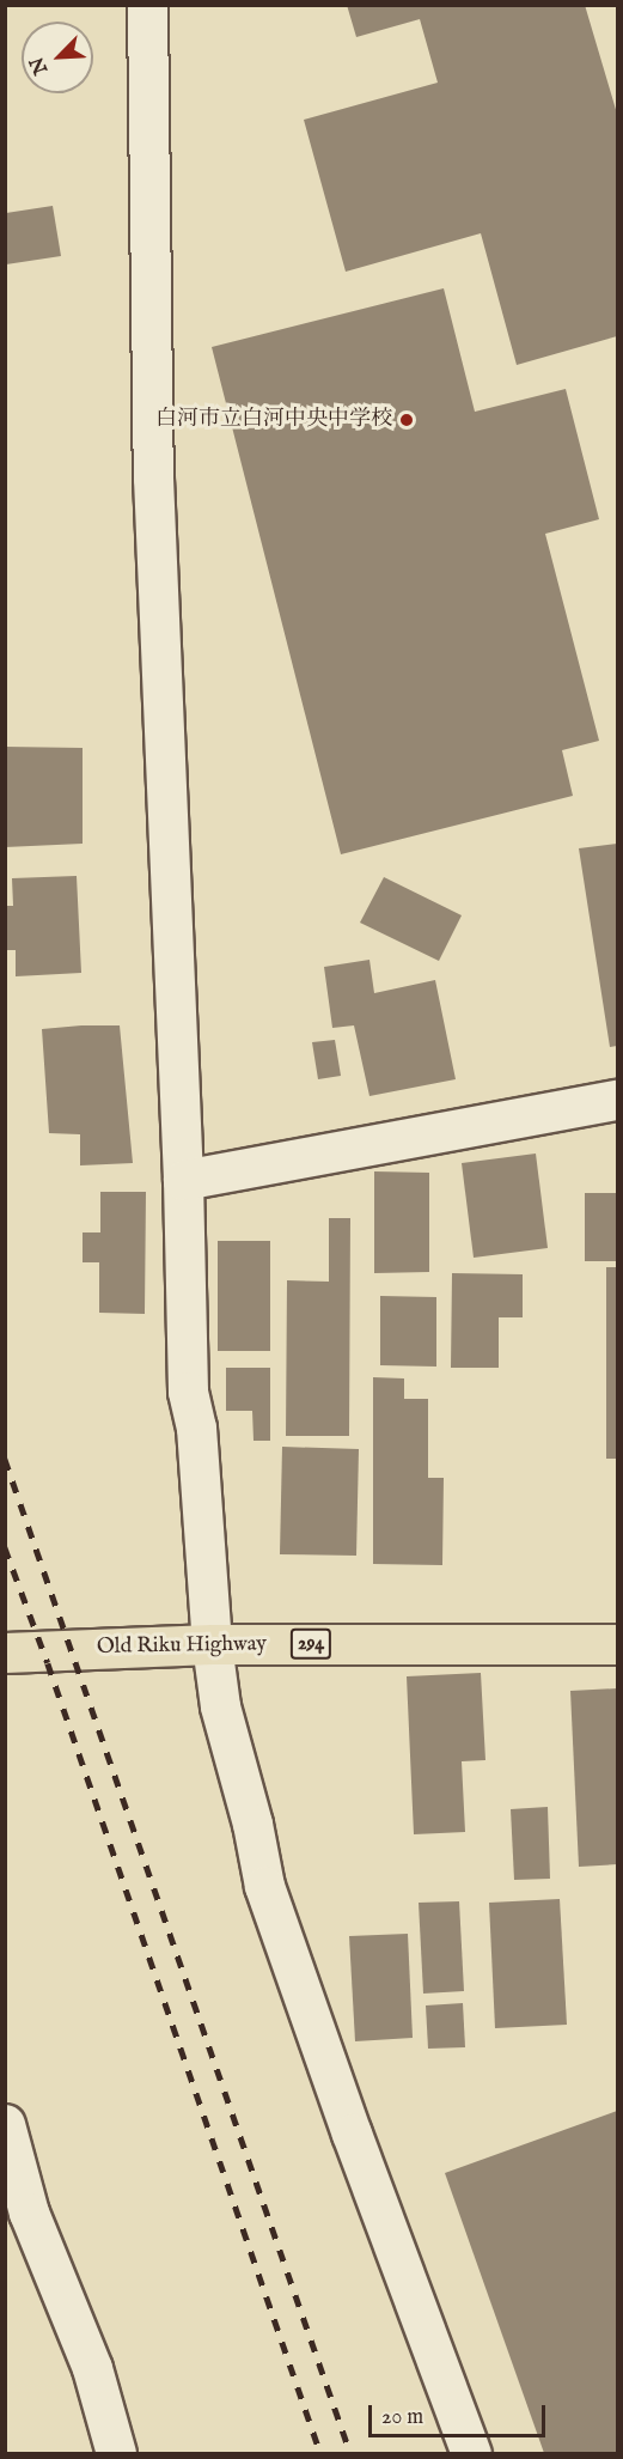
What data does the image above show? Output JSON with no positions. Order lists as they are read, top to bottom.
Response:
{
  "streets": {
    "highway": ["294", "Old Riku Highway"]
  },
  "places": ["白河市立白河中央中学校"],
  "scale_bar": "20 m",
  "north": "bottom left"
}
